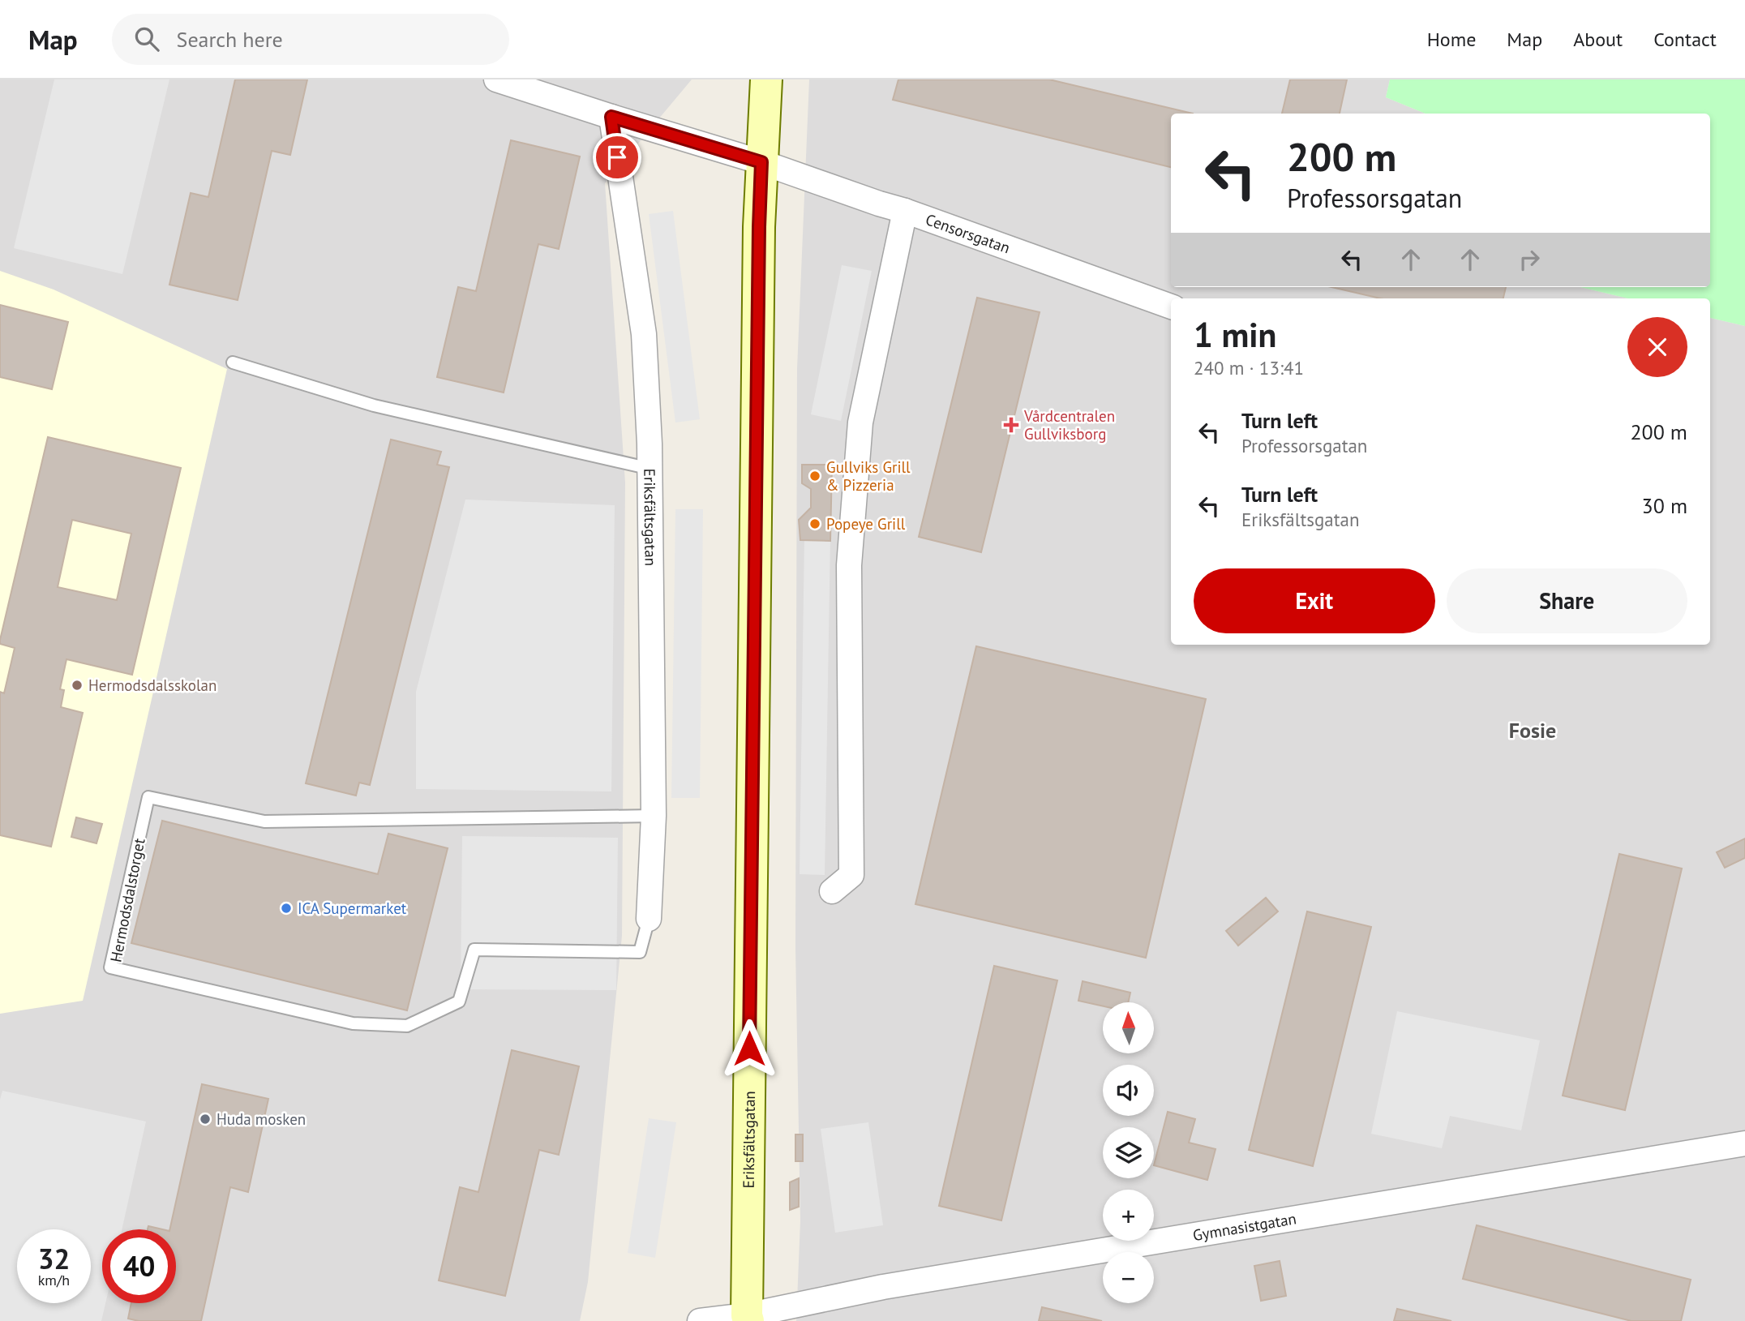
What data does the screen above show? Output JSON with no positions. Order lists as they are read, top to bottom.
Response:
{
  "streets": {
    "street": ["Censorsgatan", "Eriksfältsgatan", "Gymnasistgatan"],
    "lane": ["Hermodsdalstorget"]
  },
  "crossings": [
    ["Censorsgatan", "Eriksfältsgatan"],
    ["Eriksfältsgatan", "Hermodsdalstorget"],
    ["Eriksfältsgatan", "Gymnasistgatan"]
  ],
  "districts": ["Fosie"],
  "places": {
    "health": ["Vårdcentralen Gullviksborg"],
    "other": [
      "Gullviks Grill & Pizzeria",
      "Popeye Grill",
      "Hermodsdalsskolan",
      "ICA Supermarket",
      "Huda mosken"
    ]
  },
  "north": "top",
  "page": {
    "header": "Map",
    "search": "Search here",
    "nav": [
      "Home",
      "Map",
      "About",
      "Contact"
    ],
    "turn": ["200 m", "Professorsgatan"],
    "heading": ["1 min", "240 m · 13:41"],
    "list": [
      {
        "name": "Turn left",
        "note": "Professorsgatan",
        "value": "200 m"
      },
      {
        "name": "Turn left",
        "note": "Eriksfältsgatan",
        "value": "30 m"
      }
    ],
    "buttons": ["Exit", "Share"],
    "map_buttons": ["+", "−"],
    "speed": "32 km/h",
    "limit": "40"
  }
}
